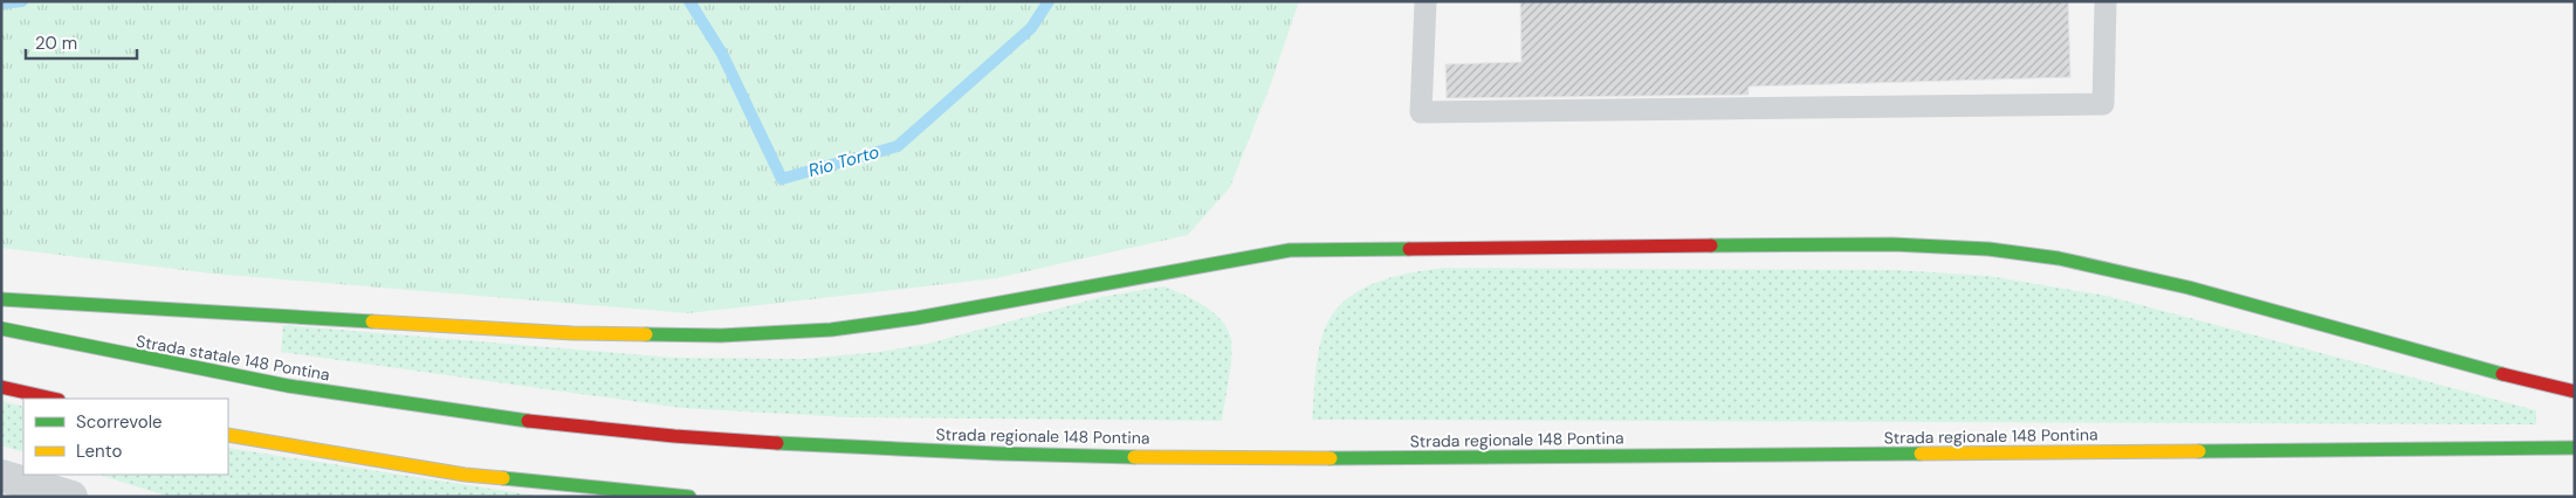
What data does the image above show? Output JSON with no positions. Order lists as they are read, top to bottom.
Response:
{
  "streets": {
    "highway": ["Strada statale 148 Pontina", "Strada regionale 148 Pontina"]
  },
  "crossings": [
    ["Strada statale 148 Pontina", "Strada regionale 148 Pontina"]
  ],
  "water": ["Rio Torto"],
  "legend": ["Scorrevole", "Lento"],
  "scale_bar": "20 m"
}
